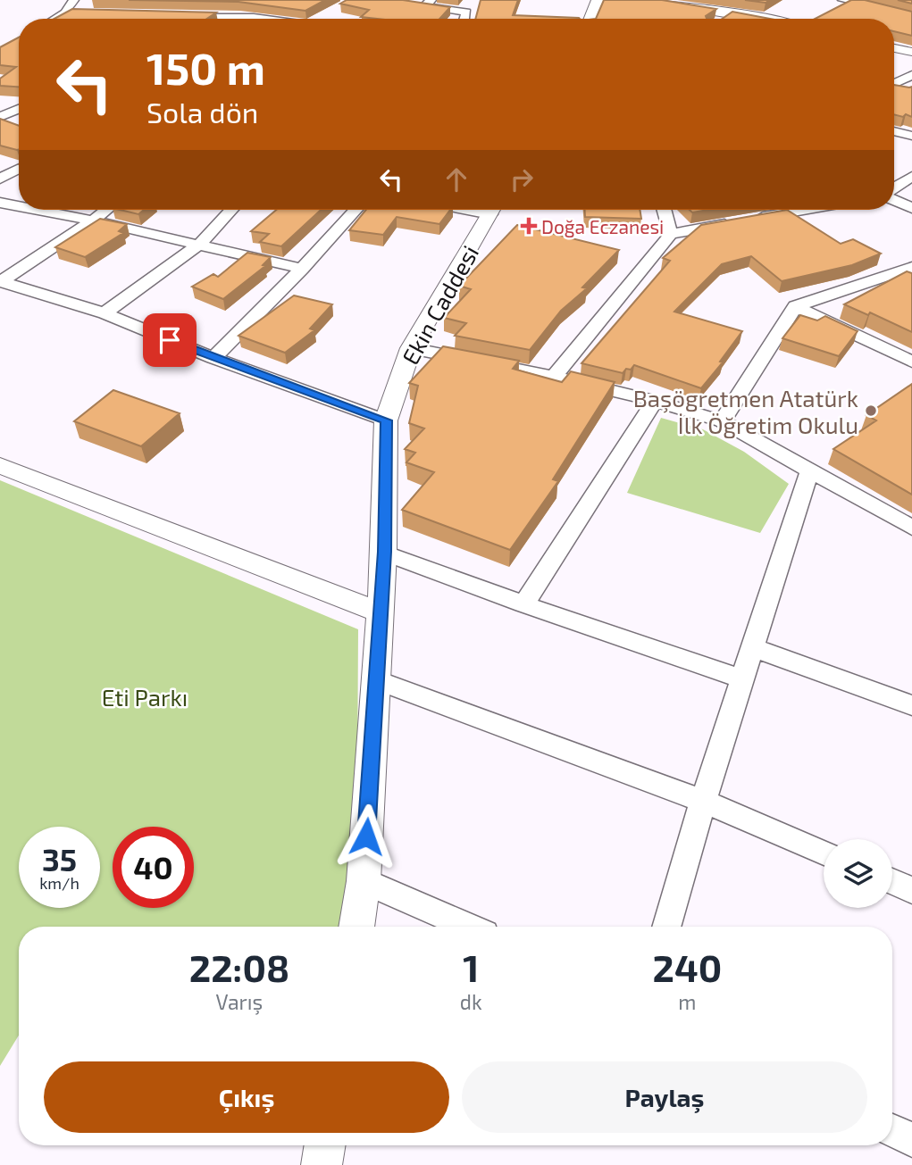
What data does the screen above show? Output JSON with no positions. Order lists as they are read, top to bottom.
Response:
{
  "streets": {
    "street": ["Ekin Caddesi"]
  },
  "parks": ["Eti Parkı"],
  "places": {
    "health": ["Doğa Eczanesi"],
    "other": ["Başögretmen Atatürk İlk Öğretim Okulu"]
  },
  "page": {
    "turn": ["150 m", "Sola dön"],
    "speed": "35 km/h",
    "limit": "40",
    "eta": [
      "22:08",
      "Varış",
      "1",
      "dk",
      "240",
      "m"
    ],
    "buttons": ["Çıkış", "Paylaş"]
  }
}
